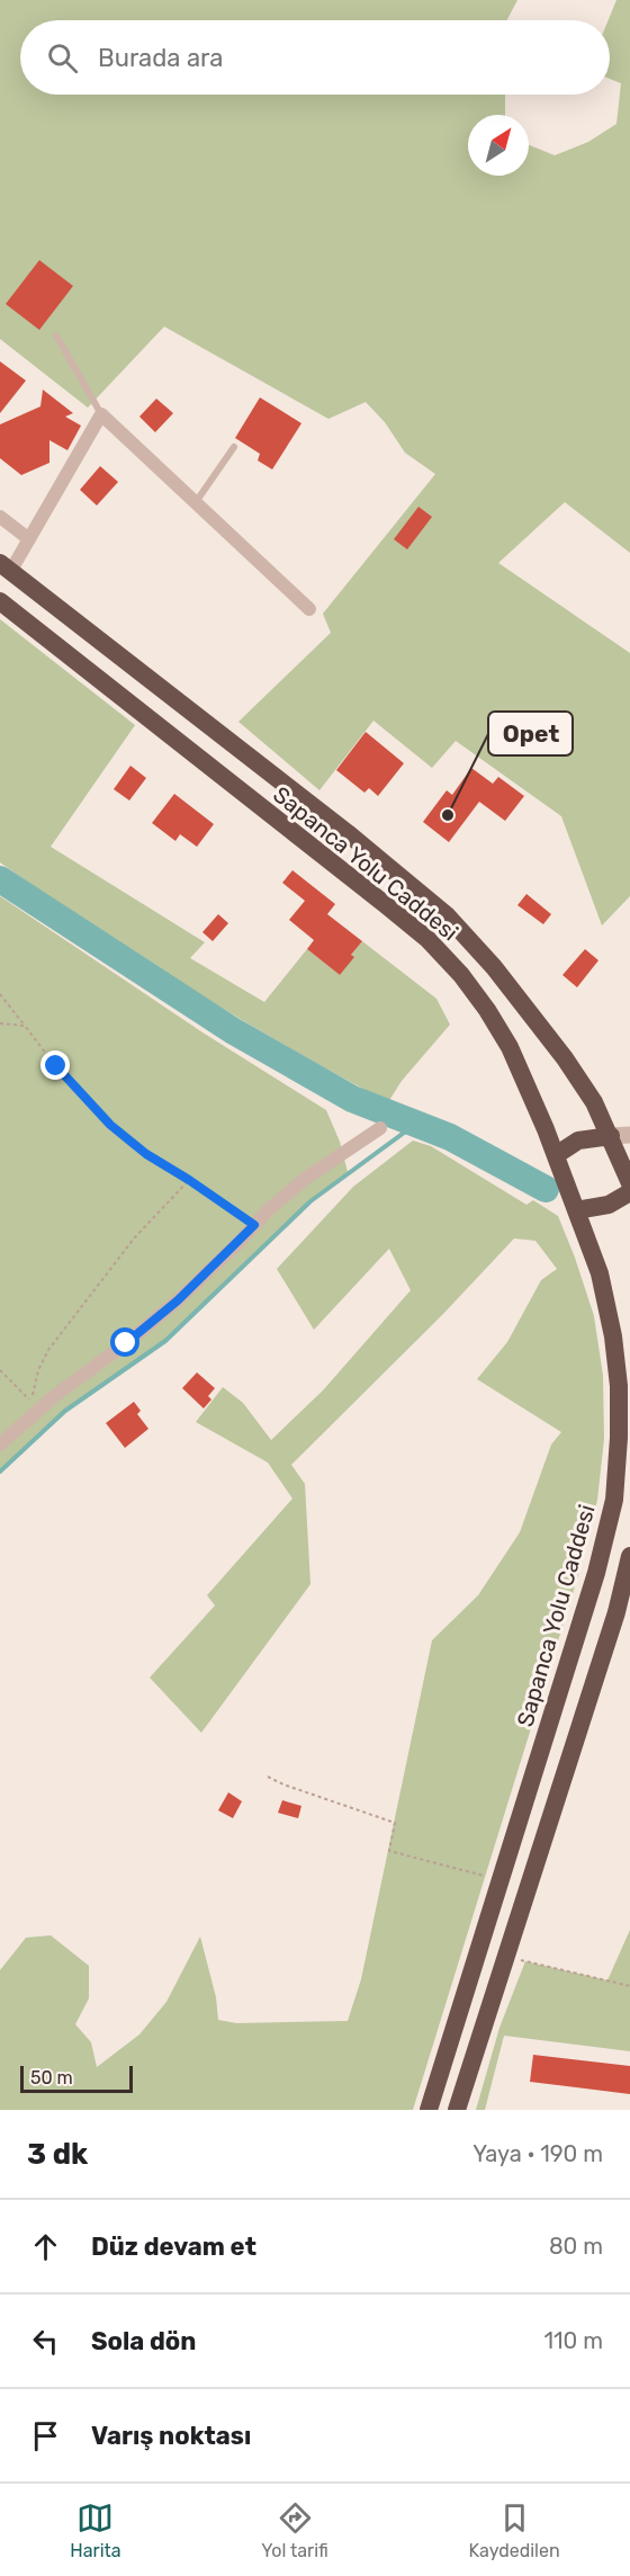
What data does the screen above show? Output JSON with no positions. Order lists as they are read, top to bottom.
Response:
{
  "streets": {
    "highway": ["Sapanca Yolu Caddesi"]
  },
  "places": ["Opet"],
  "scale_bar": "50 m",
  "north": "top right",
  "page": {
    "search": "Burada ara",
    "scale": "50 m",
    "heading": ["3 dk", "Yaya · 190 m"],
    "list": [
      ["Düz devam et", "80 m"],
      ["Sola dön", "110 m"],
      "Varış noktası"
    ],
    "nav": ["Harita", "Yol tarifi", "Kaydedilen"]
  }
}
